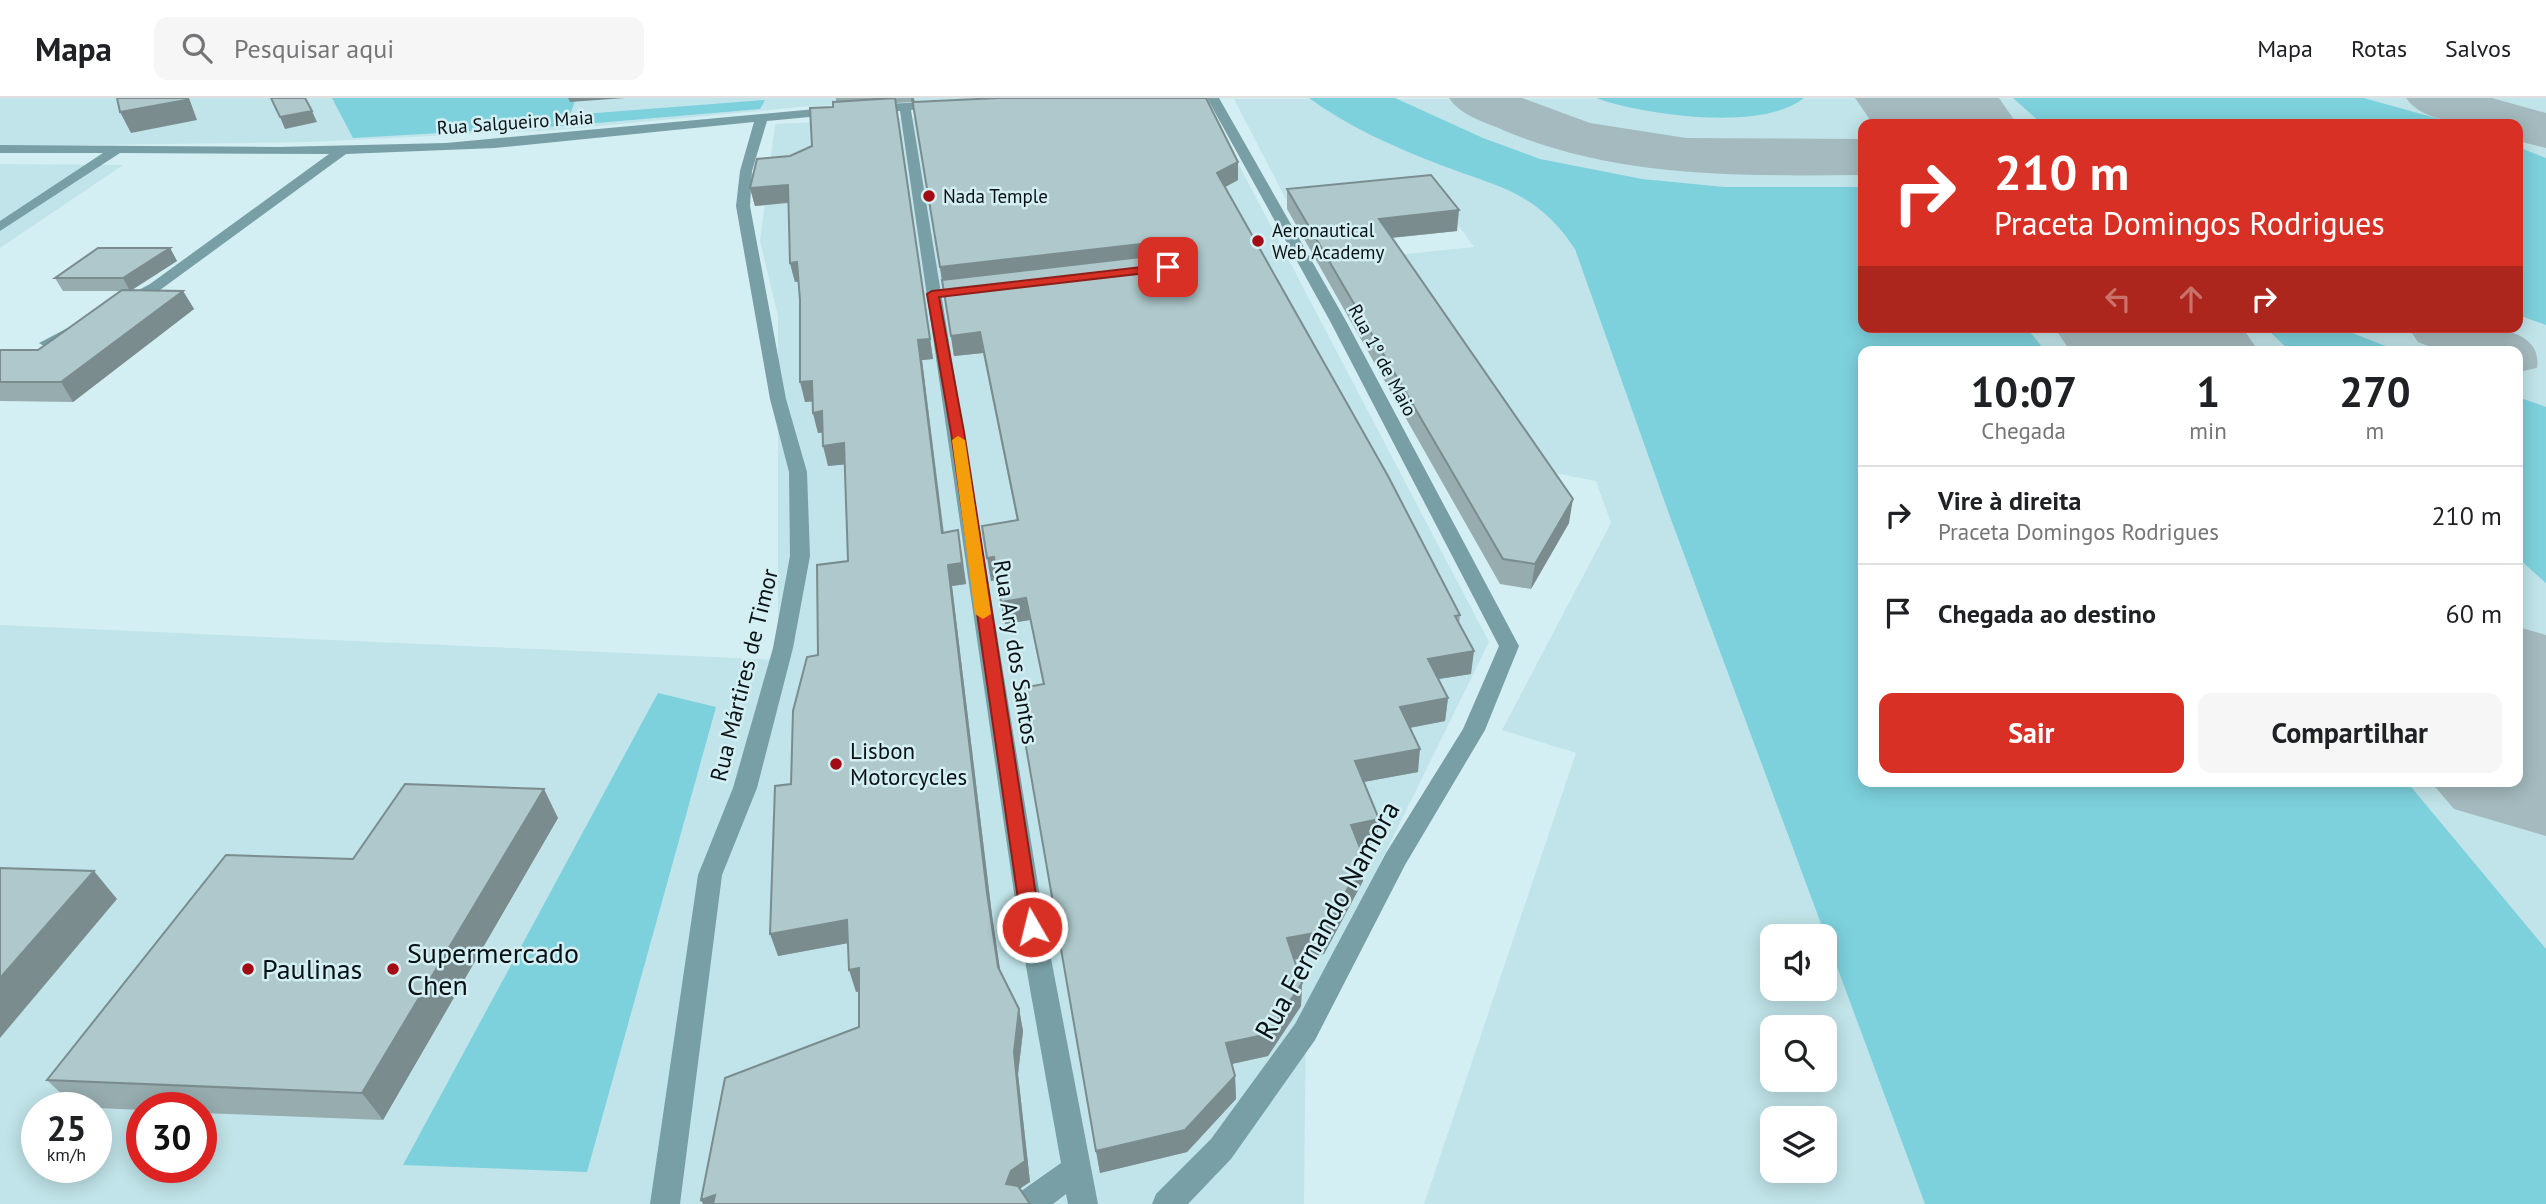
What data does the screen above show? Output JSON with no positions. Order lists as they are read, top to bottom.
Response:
{
  "streets": {
    "street": [
      "Rua Salgueiro Maia",
      "Rua 1º de Maio",
      "Rua Ary dos Santos",
      "Rua Mártires de Timor",
      "Rua Fernando Namora"
    ]
  },
  "crossings": [
    ["Rua Salgueiro Maia", "Rua Ary dos Santos"],
    ["Rua Salgueiro Maia", "Rua Mártires de Timor"],
    ["Rua 1º de Maio", "Rua Fernando Namora"]
  ],
  "places": [
    "Nada Temple",
    "Aeronautical Web Academy",
    "Lisbon Motorcycles",
    "Paulinas",
    "Supermercado Chen"
  ],
  "page": {
    "header": "Mapa",
    "search": "Pesquisar aqui",
    "nav": ["Mapa", "Rotas", "Salvos"],
    "turn": ["210 m", "Praceta Domingos Rodrigues"],
    "eta": [
      "10:07",
      "Chegada",
      "1",
      "min",
      "270",
      "m"
    ],
    "list": [
      {
        "name": "Vire à direita",
        "note": "Praceta Domingos Rodrigues",
        "value": "210 m"
      },
      {
        "name": "Chegada ao destino",
        "value": "60 m"
      }
    ],
    "buttons": ["Sair", "Compartilhar"],
    "speed": "25 km/h",
    "limit": "30"
  }
}
